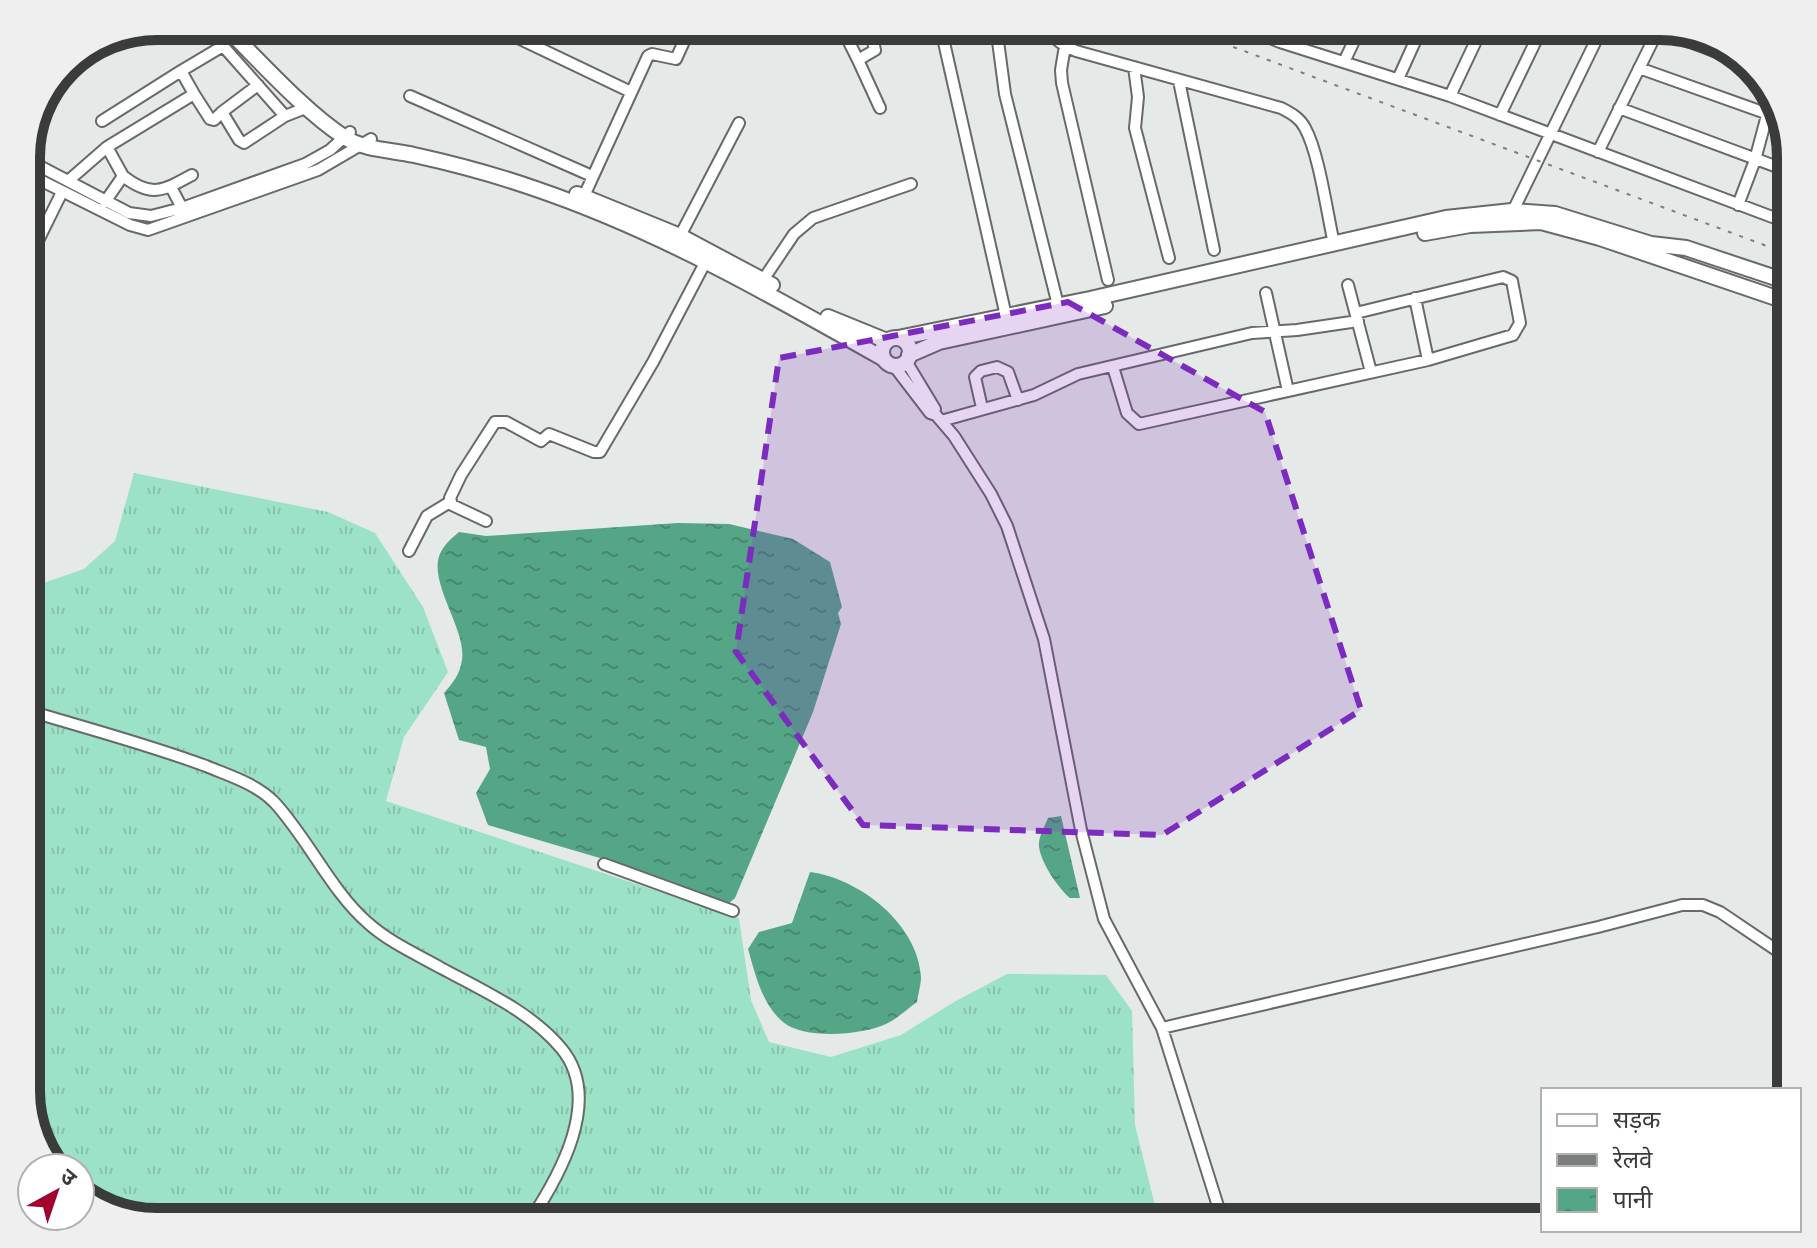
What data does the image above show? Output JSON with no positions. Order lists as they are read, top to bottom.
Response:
{
  "legend": ["सड़क", "रेलवे", "पानी"],
  "north": "top right"
}
